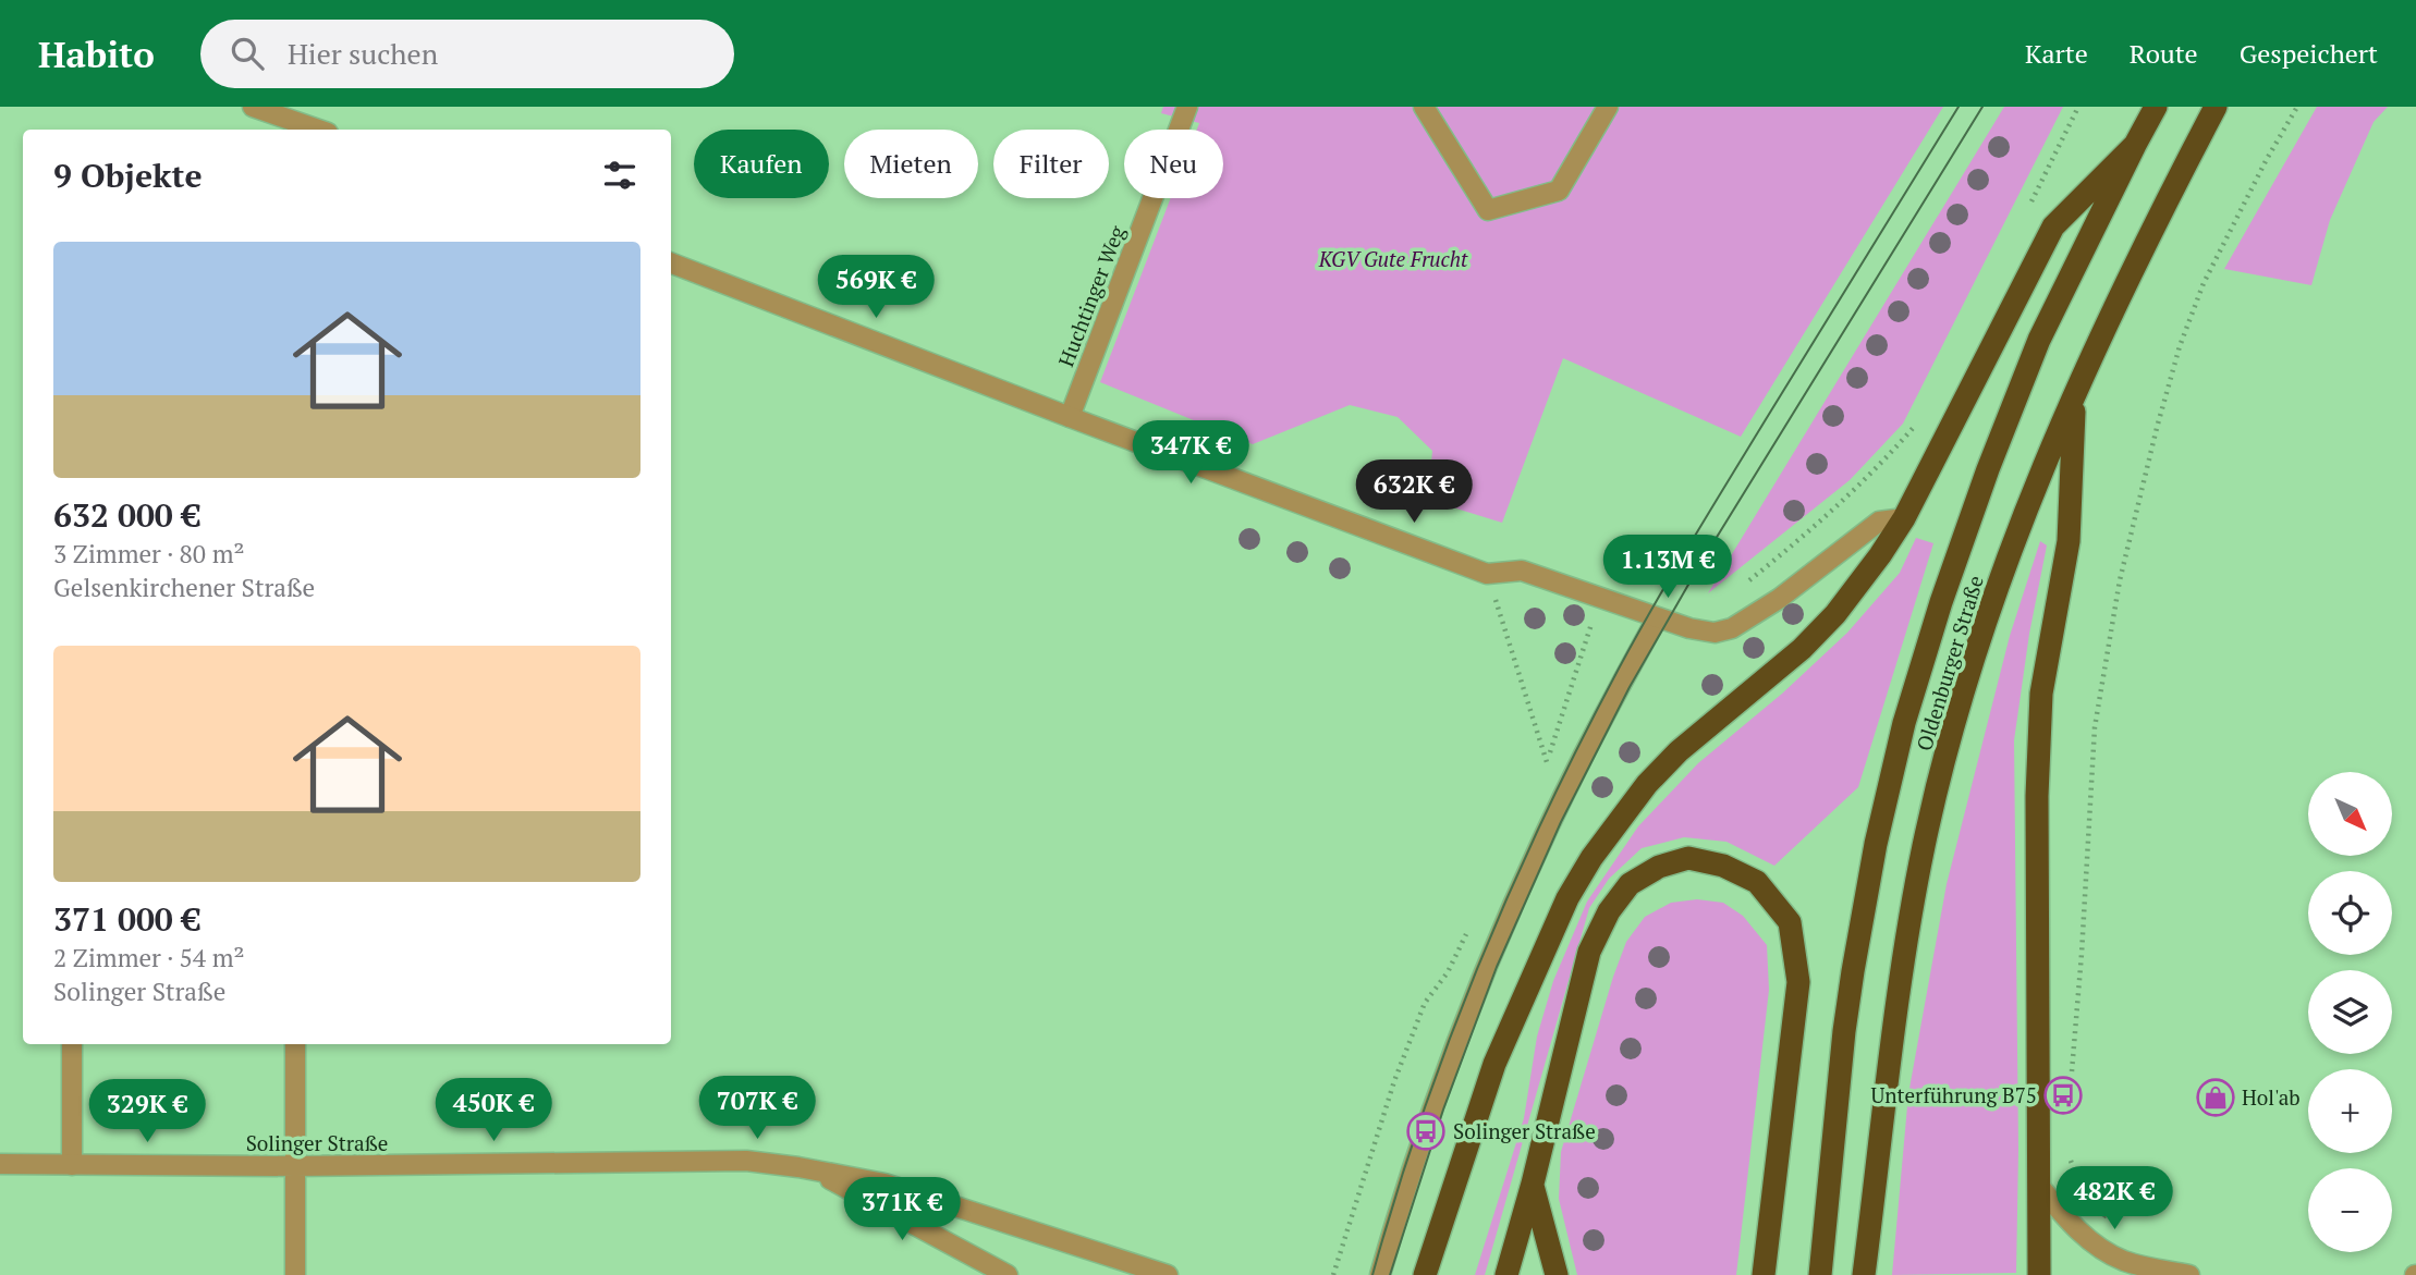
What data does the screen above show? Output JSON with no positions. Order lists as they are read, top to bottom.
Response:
{
  "streets": {
    "highway": ["Oldenburger Straße"],
    "street": ["Huchtinger Weg", "Solinger Straße"]
  },
  "parks": ["KGV Gute Frucht"],
  "places": {
    "bus stop": ["Unterführung B75", "Solinger Straße"],
    "shop": ["Hol'ab"]
  },
  "north": "bottom right",
  "page": {
    "header": "Habito",
    "search": "Hier suchen",
    "nav": ["Karte", "Route", "Gespeichert"],
    "chip": [
      "Kaufen",
      "Mieten",
      "Filter",
      "Neu"
    ],
    "heading": "9 Objekte",
    "list": [
      {
        "name": "632 000 €",
        "note": "3 Zimmer · 80 m² · Gelsenkirchener Straße"
      },
      {
        "name": "371 000 €",
        "note": "2 Zimmer · 54 m² · Solinger Straße"
      }
    ],
    "price": [
      "569K €",
      "347K €",
      "632K €",
      "1.13M €",
      "707K €",
      "450K €",
      "329K €",
      "482K €",
      "371K €"
    ],
    "map_buttons": ["+", "−"]
  }
}
